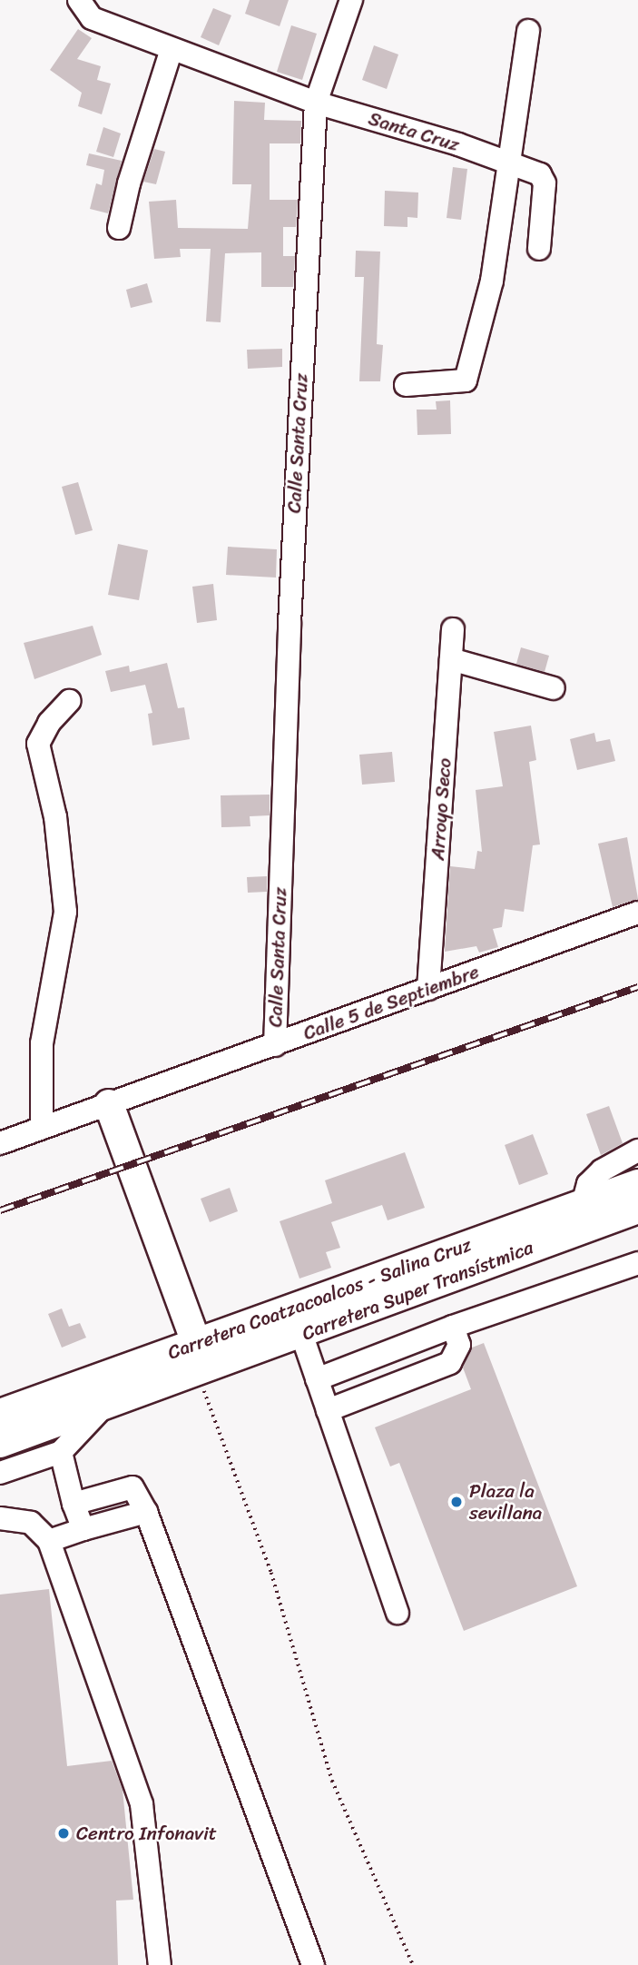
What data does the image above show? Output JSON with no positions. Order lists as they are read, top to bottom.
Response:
{
  "streets": {
    "main road": ["Carretera Super Transístmica", "Carretera Coatzacoalcos - Salina Cruz"],
    "street": [
      "Santa Cruz",
      "Calle Santa Cruz",
      "Arroyo Seco",
      "Calle 5 de Septiembre"
    ]
  },
  "crossings": [
    ["Santa Cruz", "Calle Santa Cruz"],
    ["Calle Santa Cruz", "Calle 5 de Septiembre"],
    ["Arroyo Seco", "Calle 5 de Septiembre"],
    ["Carretera Super Transístmica", "Carretera Coatzacoalcos - Salina Cruz"]
  ],
  "places": ["Plaza la sevillana", "Centro Infonavit"]
}
